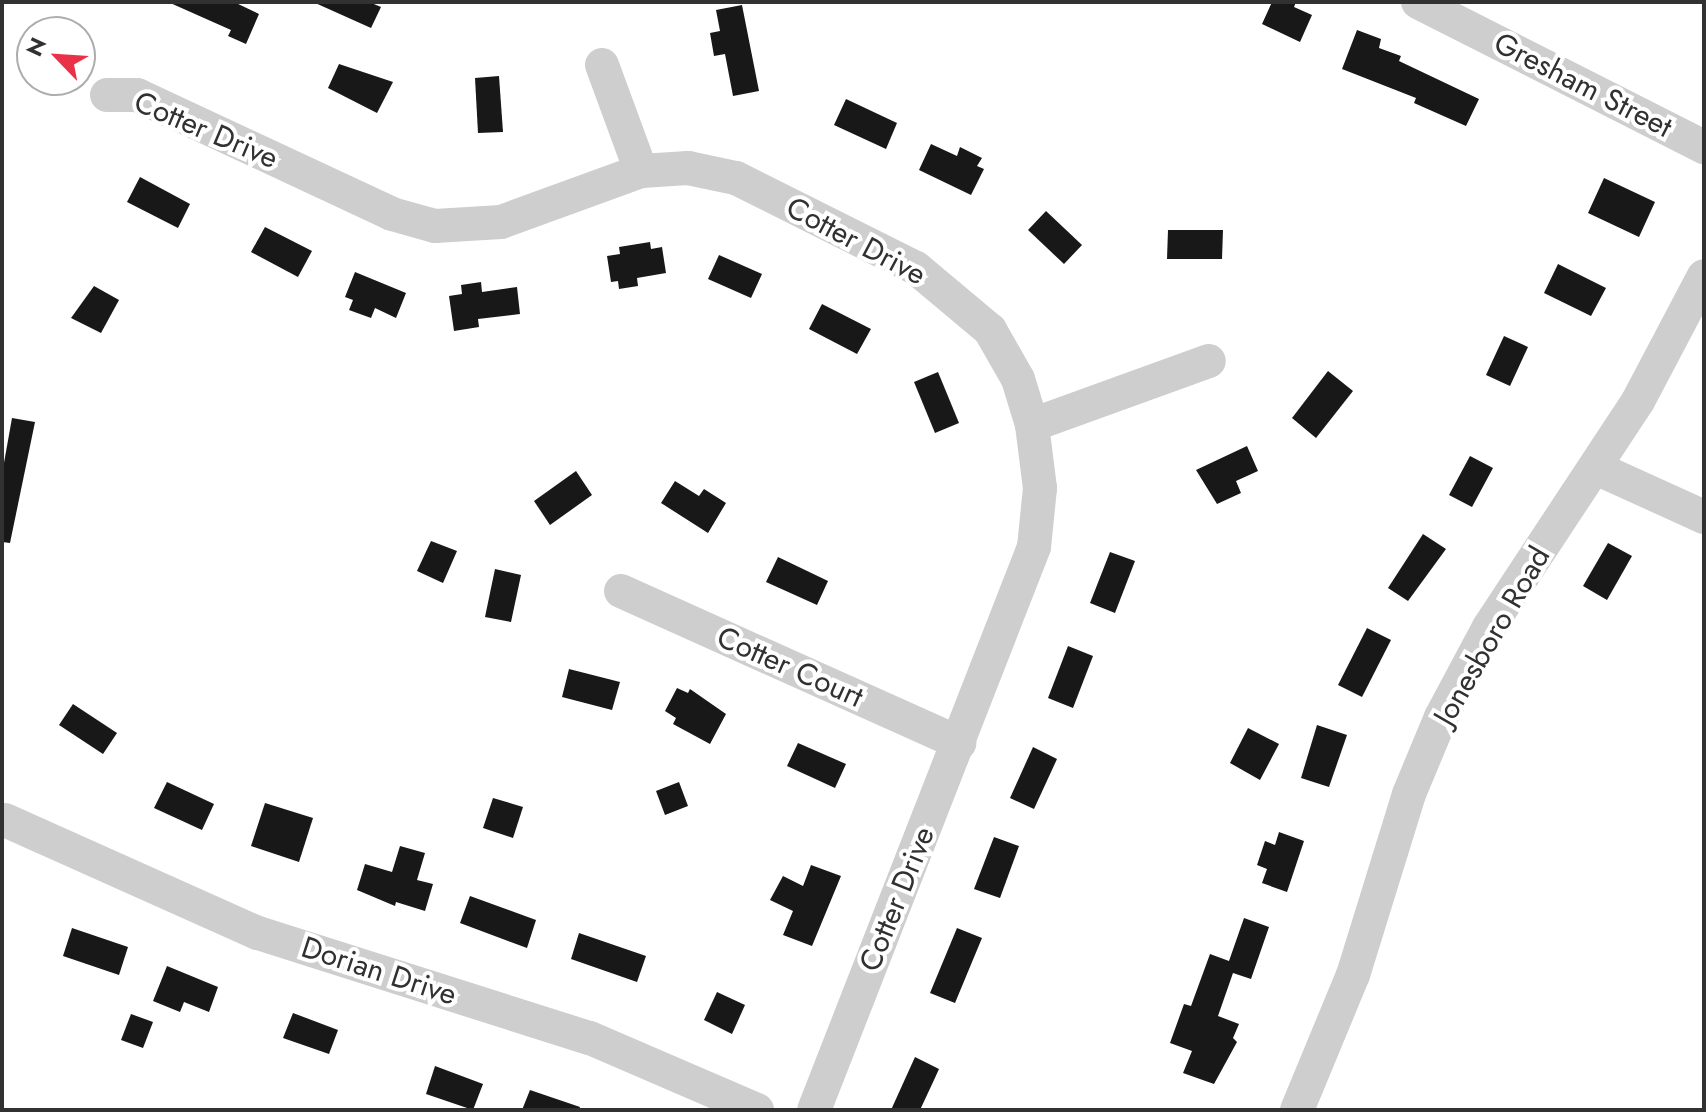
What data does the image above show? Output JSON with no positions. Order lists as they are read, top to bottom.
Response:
{
  "streets": {
    "street": [
      "Gresham Street",
      "Cotter Drive",
      "Jonesboro Road",
      "Cotter Court",
      "Dorian Drive"
    ]
  },
  "crossings": [
    ["Cotter Drive", "Cotter Court"]
  ],
  "north": "top left"
}
